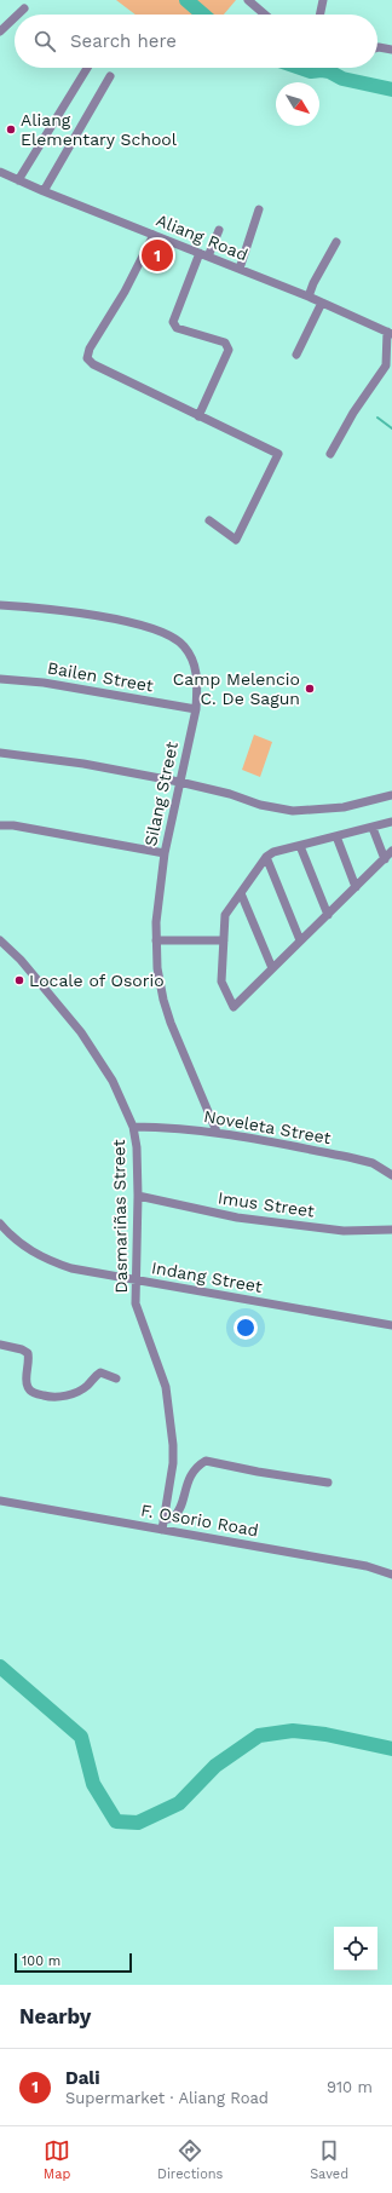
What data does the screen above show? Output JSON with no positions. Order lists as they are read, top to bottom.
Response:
{
  "streets": {
    "street": [
      "Aliang Road",
      "Bailen Street",
      "Silang Street",
      "Noveleta Street",
      "Imus Street",
      "Dasmariñas Street",
      "Indang Street",
      "F. Osorio Road"
    ]
  },
  "crossings": [
    ["Bailen Street", "Silang Street"],
    ["Silang Street", "Noveleta Street"],
    ["Noveleta Street", "Dasmariñas Street"],
    ["Imus Street", "Dasmariñas Street"],
    ["Dasmariñas Street", "Indang Street"],
    ["Dasmariñas Street", "F. Osorio Road"]
  ],
  "places": ["Aliang Elementary School", "Camp Melencio C. De Sagun", "Locale of Osorio"],
  "scale_bar": "100 m",
  "north": "bottom right",
  "page": {
    "search": "Search here",
    "pins": "1",
    "scale": "100 m",
    "heading": "Nearby",
    "list": [
      {
        "mark": "1",
        "name": "Dali",
        "note": "Supermarket · Aliang Road",
        "value": "910 m"
      }
    ],
    "nav": ["Map", "Directions", "Saved"]
  }
}
